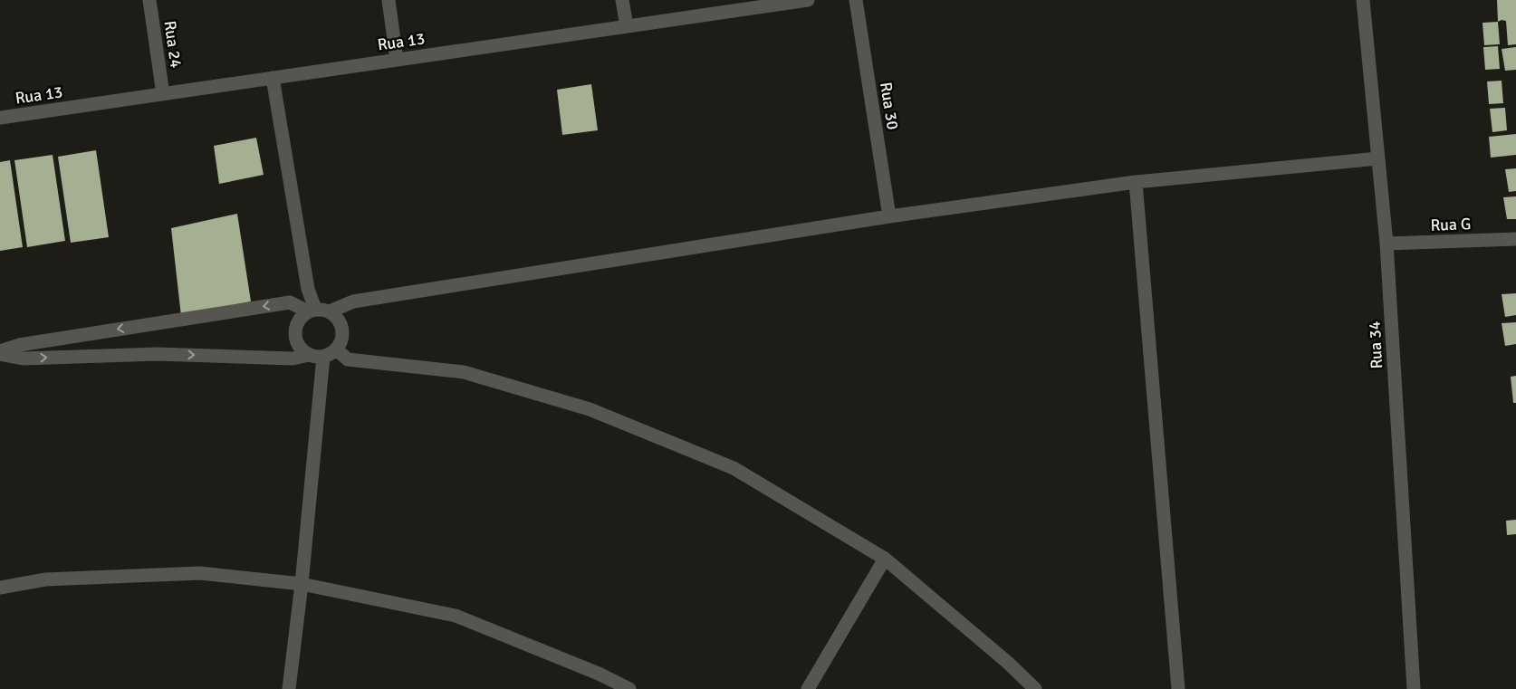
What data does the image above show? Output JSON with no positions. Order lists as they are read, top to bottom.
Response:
{
  "streets": {
    "street": [
      "Rua 13",
      "Rua 24",
      "Rua 30",
      "Rua G",
      "Rua 34"
    ]
  },
  "crossings": [
    ["Rua 13", "Rua 24"],
    ["Rua G", "Rua 34"]
  ]
}
